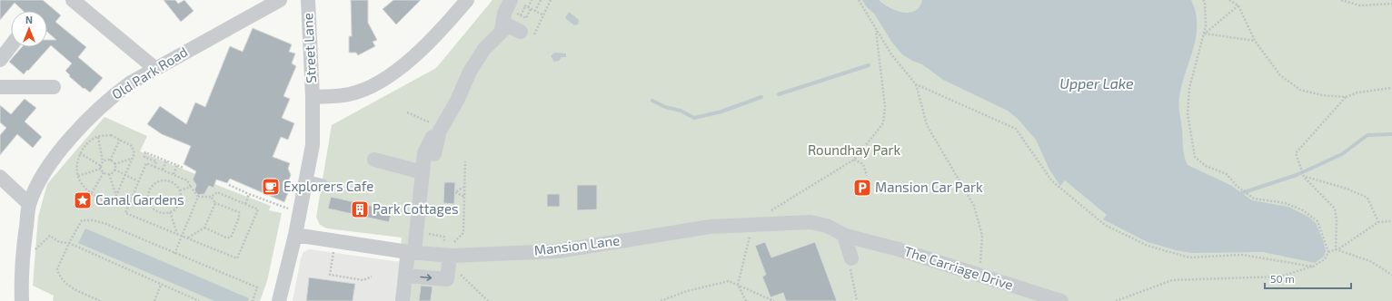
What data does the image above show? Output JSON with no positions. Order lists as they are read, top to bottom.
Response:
{
  "streets": {
    "street": [
      "Street Lane",
      "Old Park Road",
      "Mansion Lane",
      "The Carriage Drive"
    ]
  },
  "crossings": [
    ["Street Lane", "Mansion Lane"],
    ["Mansion Lane", "The Carriage Drive"]
  ],
  "water": ["Upper Lake"],
  "parks": ["Roundhay Park"],
  "places": {
    "cafe": ["Explorers Cafe"],
    "parking": ["Mansion Car Park"],
    "place": ["Canal Gardens"],
    "building": ["Park Cottages"]
  },
  "scale_bar": "50 m",
  "north": "top"
}
